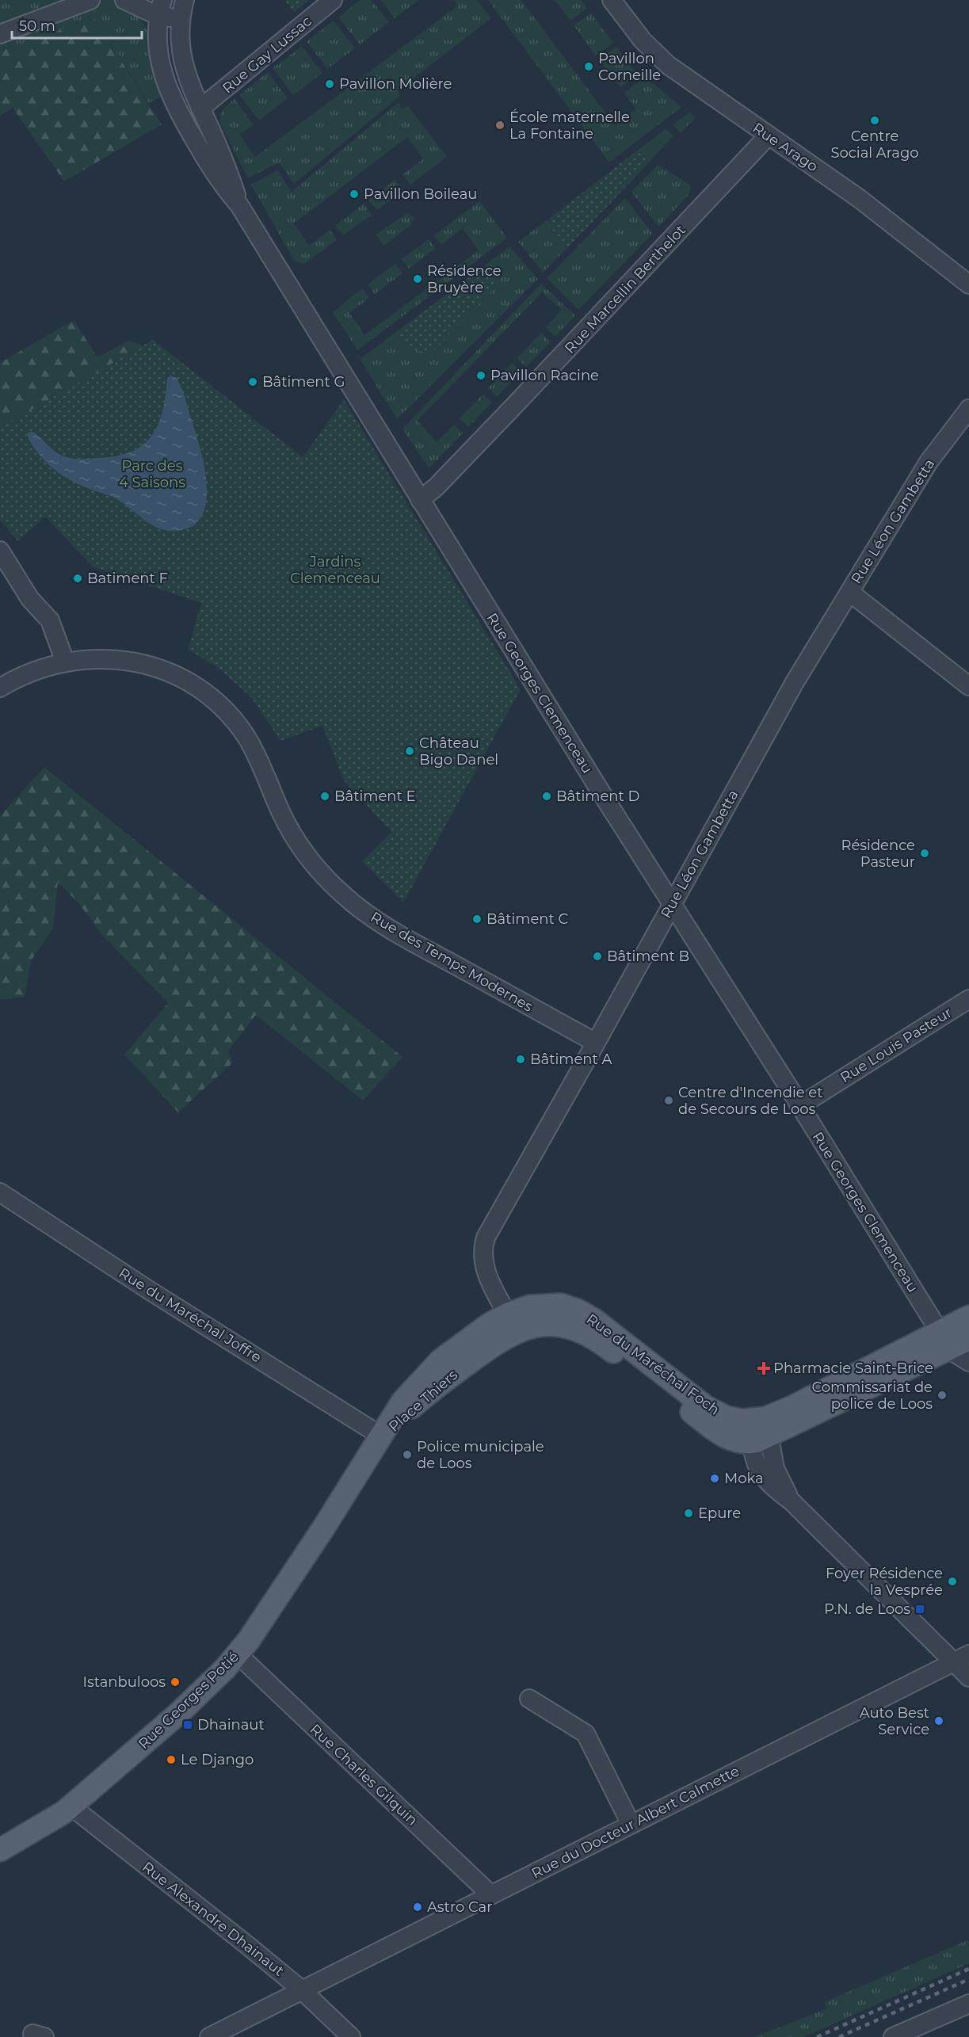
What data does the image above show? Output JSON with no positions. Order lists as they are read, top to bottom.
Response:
{
  "streets": {
    "main road": ["Rue du Maréchal Foch", "Place Thiers", "Rue Georges Potié"],
    "street": [
      "Rue Gay Lussac",
      "Rue Arago",
      "Rue Marcellin Berthelot",
      "Rue Léon Gambetta",
      "Rue Georges Clemenceau",
      "Rue des Temps Modernes",
      "Rue Louis Pasteur",
      "Rue du Maréchal Joffre",
      "Rue Charles Gilquin",
      "Rue du Docteur Albert Calmette",
      "Rue Alexandre Dhainaut"
    ]
  },
  "crossings": [
    ["Rue Gay Lussac", "Rue Georges Clemenceau"],
    ["Rue Arago", "Rue Marcellin Berthelot"],
    ["Rue Marcellin Berthelot", "Rue Georges Clemenceau"],
    ["Rue Léon Gambetta", "Rue Georges Clemenceau"],
    ["Rue Léon Gambetta", "Rue des Temps Modernes"],
    ["Rue Léon Gambetta", "Place Thiers"],
    ["Rue Georges Clemenceau", "Rue Louis Pasteur"],
    ["Rue du Maréchal Joffre", "Place Thiers"],
    ["Rue du Maréchal Joffre", "Rue Georges Potié"],
    ["Rue du Maréchal Foch", "Place Thiers"],
    ["Place Thiers", "Rue Georges Potié"],
    ["Rue Georges Potié", "Rue Charles Gilquin"],
    ["Rue Georges Potié", "Rue Alexandre Dhainaut"],
    ["Rue Charles Gilquin", "Rue du Docteur Albert Calmette"],
    ["Rue du Docteur Albert Calmette", "Rue Alexandre Dhainaut"]
  ],
  "parks": ["Parc des 4 Saisons", "Jardins Clemenceau"],
  "places": {
    "other": [
      "Pavillon Corneille",
      "Pavillon Molière",
      "Centre Social Arago",
      "École maternelle La Fontaine",
      "Pavillon Boileau",
      "Résidence Bruyère",
      "Pavillon Racine",
      "Bâtiment G",
      "Batiment F",
      "Château Bigo Danel",
      "Bâtiment E",
      "Bâtiment D",
      "Résidence Pasteur",
      "Bâtiment C",
      "Bâtiment B",
      "Bâtiment A",
      "Centre d'Incendie et de Secours de Loos",
      "Commissariat de police de Loos",
      "Police municipale de Loos",
      "Moka",
      "Epure",
      "Foyer Résidence la Vesprée",
      "Istanbuloos",
      "Auto Best Service",
      "Le Django",
      "Astro Car"
    ],
    "health": ["Pharmacie Saint-Brice"],
    "transit": ["P.N. de Loos", "Dhainaut"]
  },
  "scale_bar": "50 m"
}
